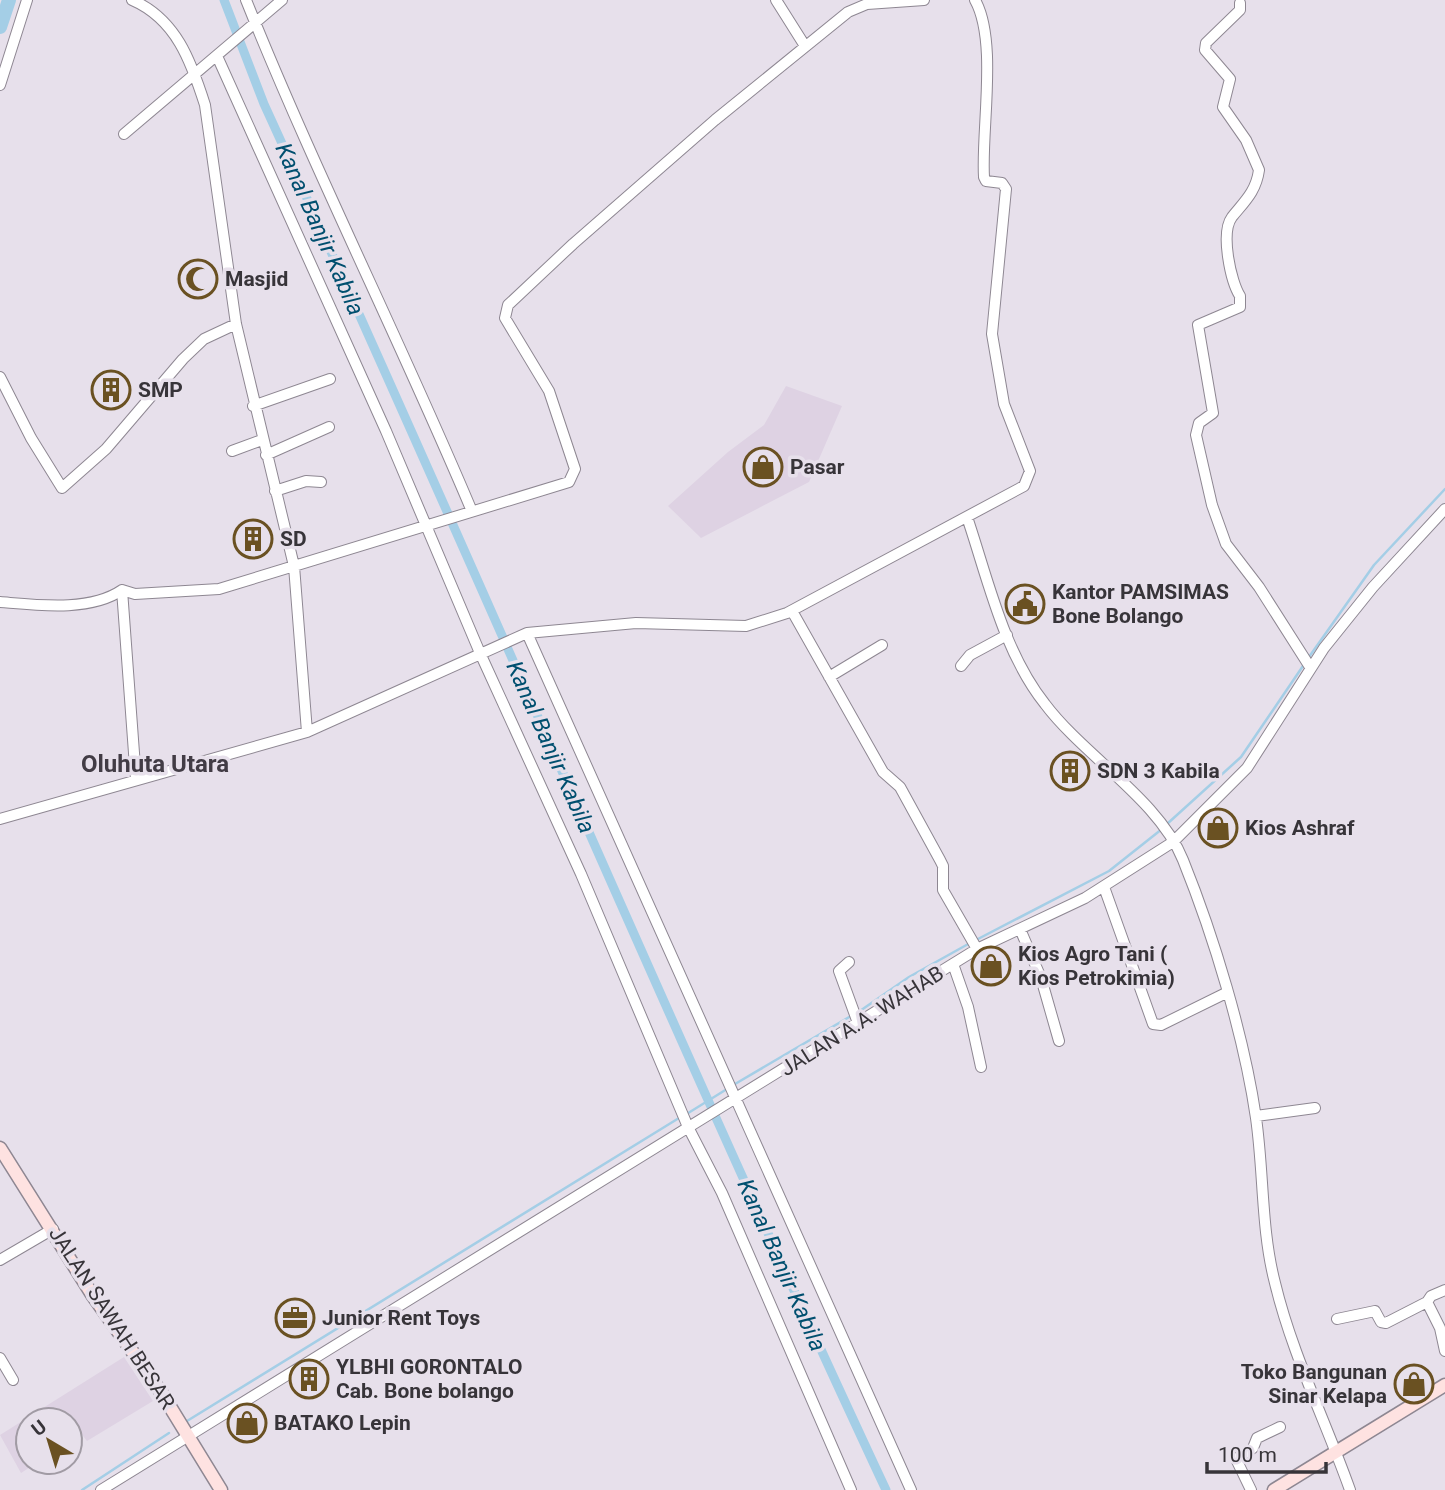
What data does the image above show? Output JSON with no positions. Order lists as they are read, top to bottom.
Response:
{
  "streets": {
    "main road": ["JALAN SAWAH BESAR"],
    "street": ["JALAN A.A. WAHAB"]
  },
  "crossings": [
    ["JALAN A.A. WAHAB", "JALAN SAWAH BESAR"]
  ],
  "districts": ["Oluhuta Utara"],
  "water": ["Kanal Banjir Kabila"],
  "places": {
    "mosque": ["Masjid"],
    "building": [
      "SMP",
      "SD",
      "SDN 3 Kabila",
      "YLBHI GORONTALO Cab. Bone bolango"
    ],
    "shop": [
      "Pasar",
      "Kios Ashraf",
      "Kios Agro Tani ( Kios Petrokimia)",
      "Toko Bangunan Sinar Kelapa",
      "BATAKO Lepin"
    ],
    "public building": ["Kantor PAMSIMAS Bone Bolango"],
    "office": ["Junior Rent Toys"]
  },
  "scale_bar": "100 m",
  "north": "top left"
}
